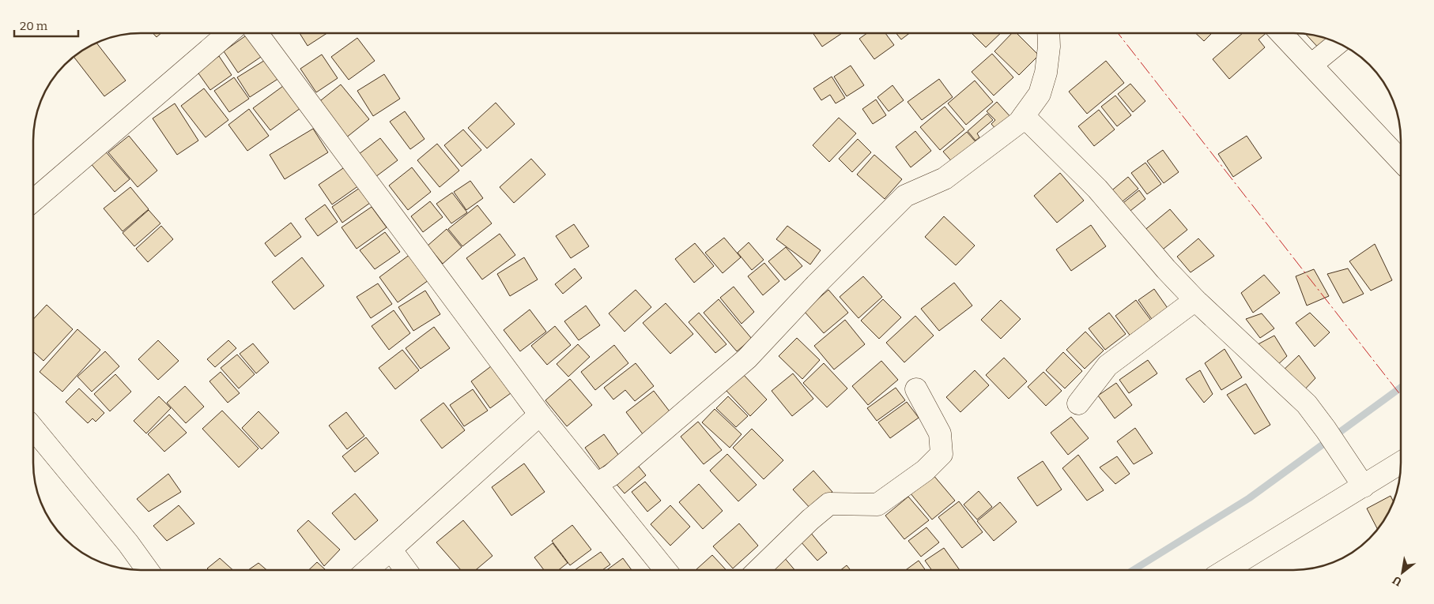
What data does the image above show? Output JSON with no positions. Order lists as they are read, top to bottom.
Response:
{
  "scale_bar": "20 m",
  "north": "bottom left"
}
